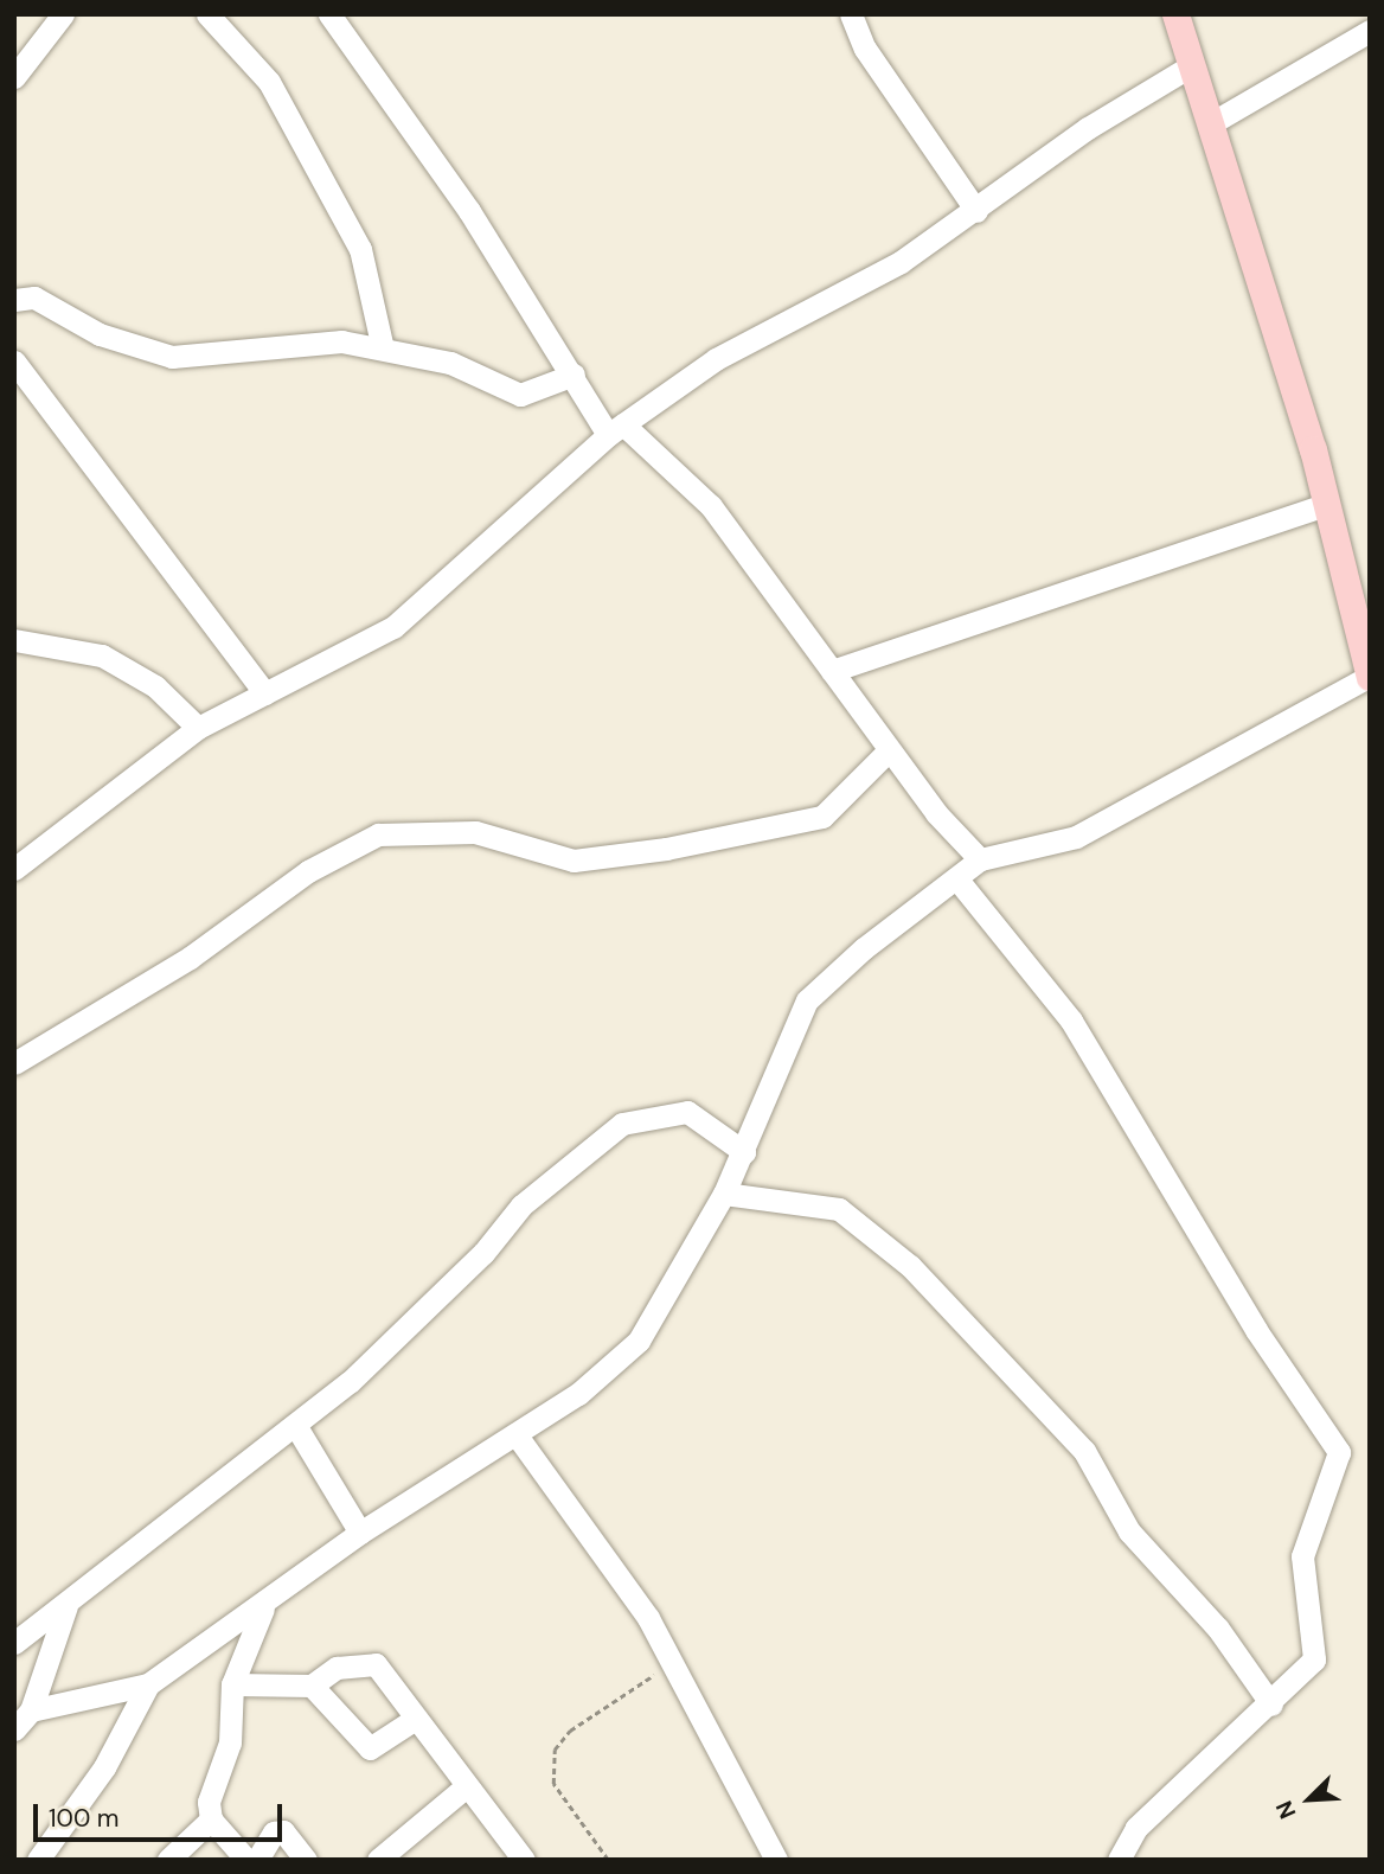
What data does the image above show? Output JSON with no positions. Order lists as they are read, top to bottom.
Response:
{
  "scale_bar": "100 m",
  "north": "bottom left"
}
